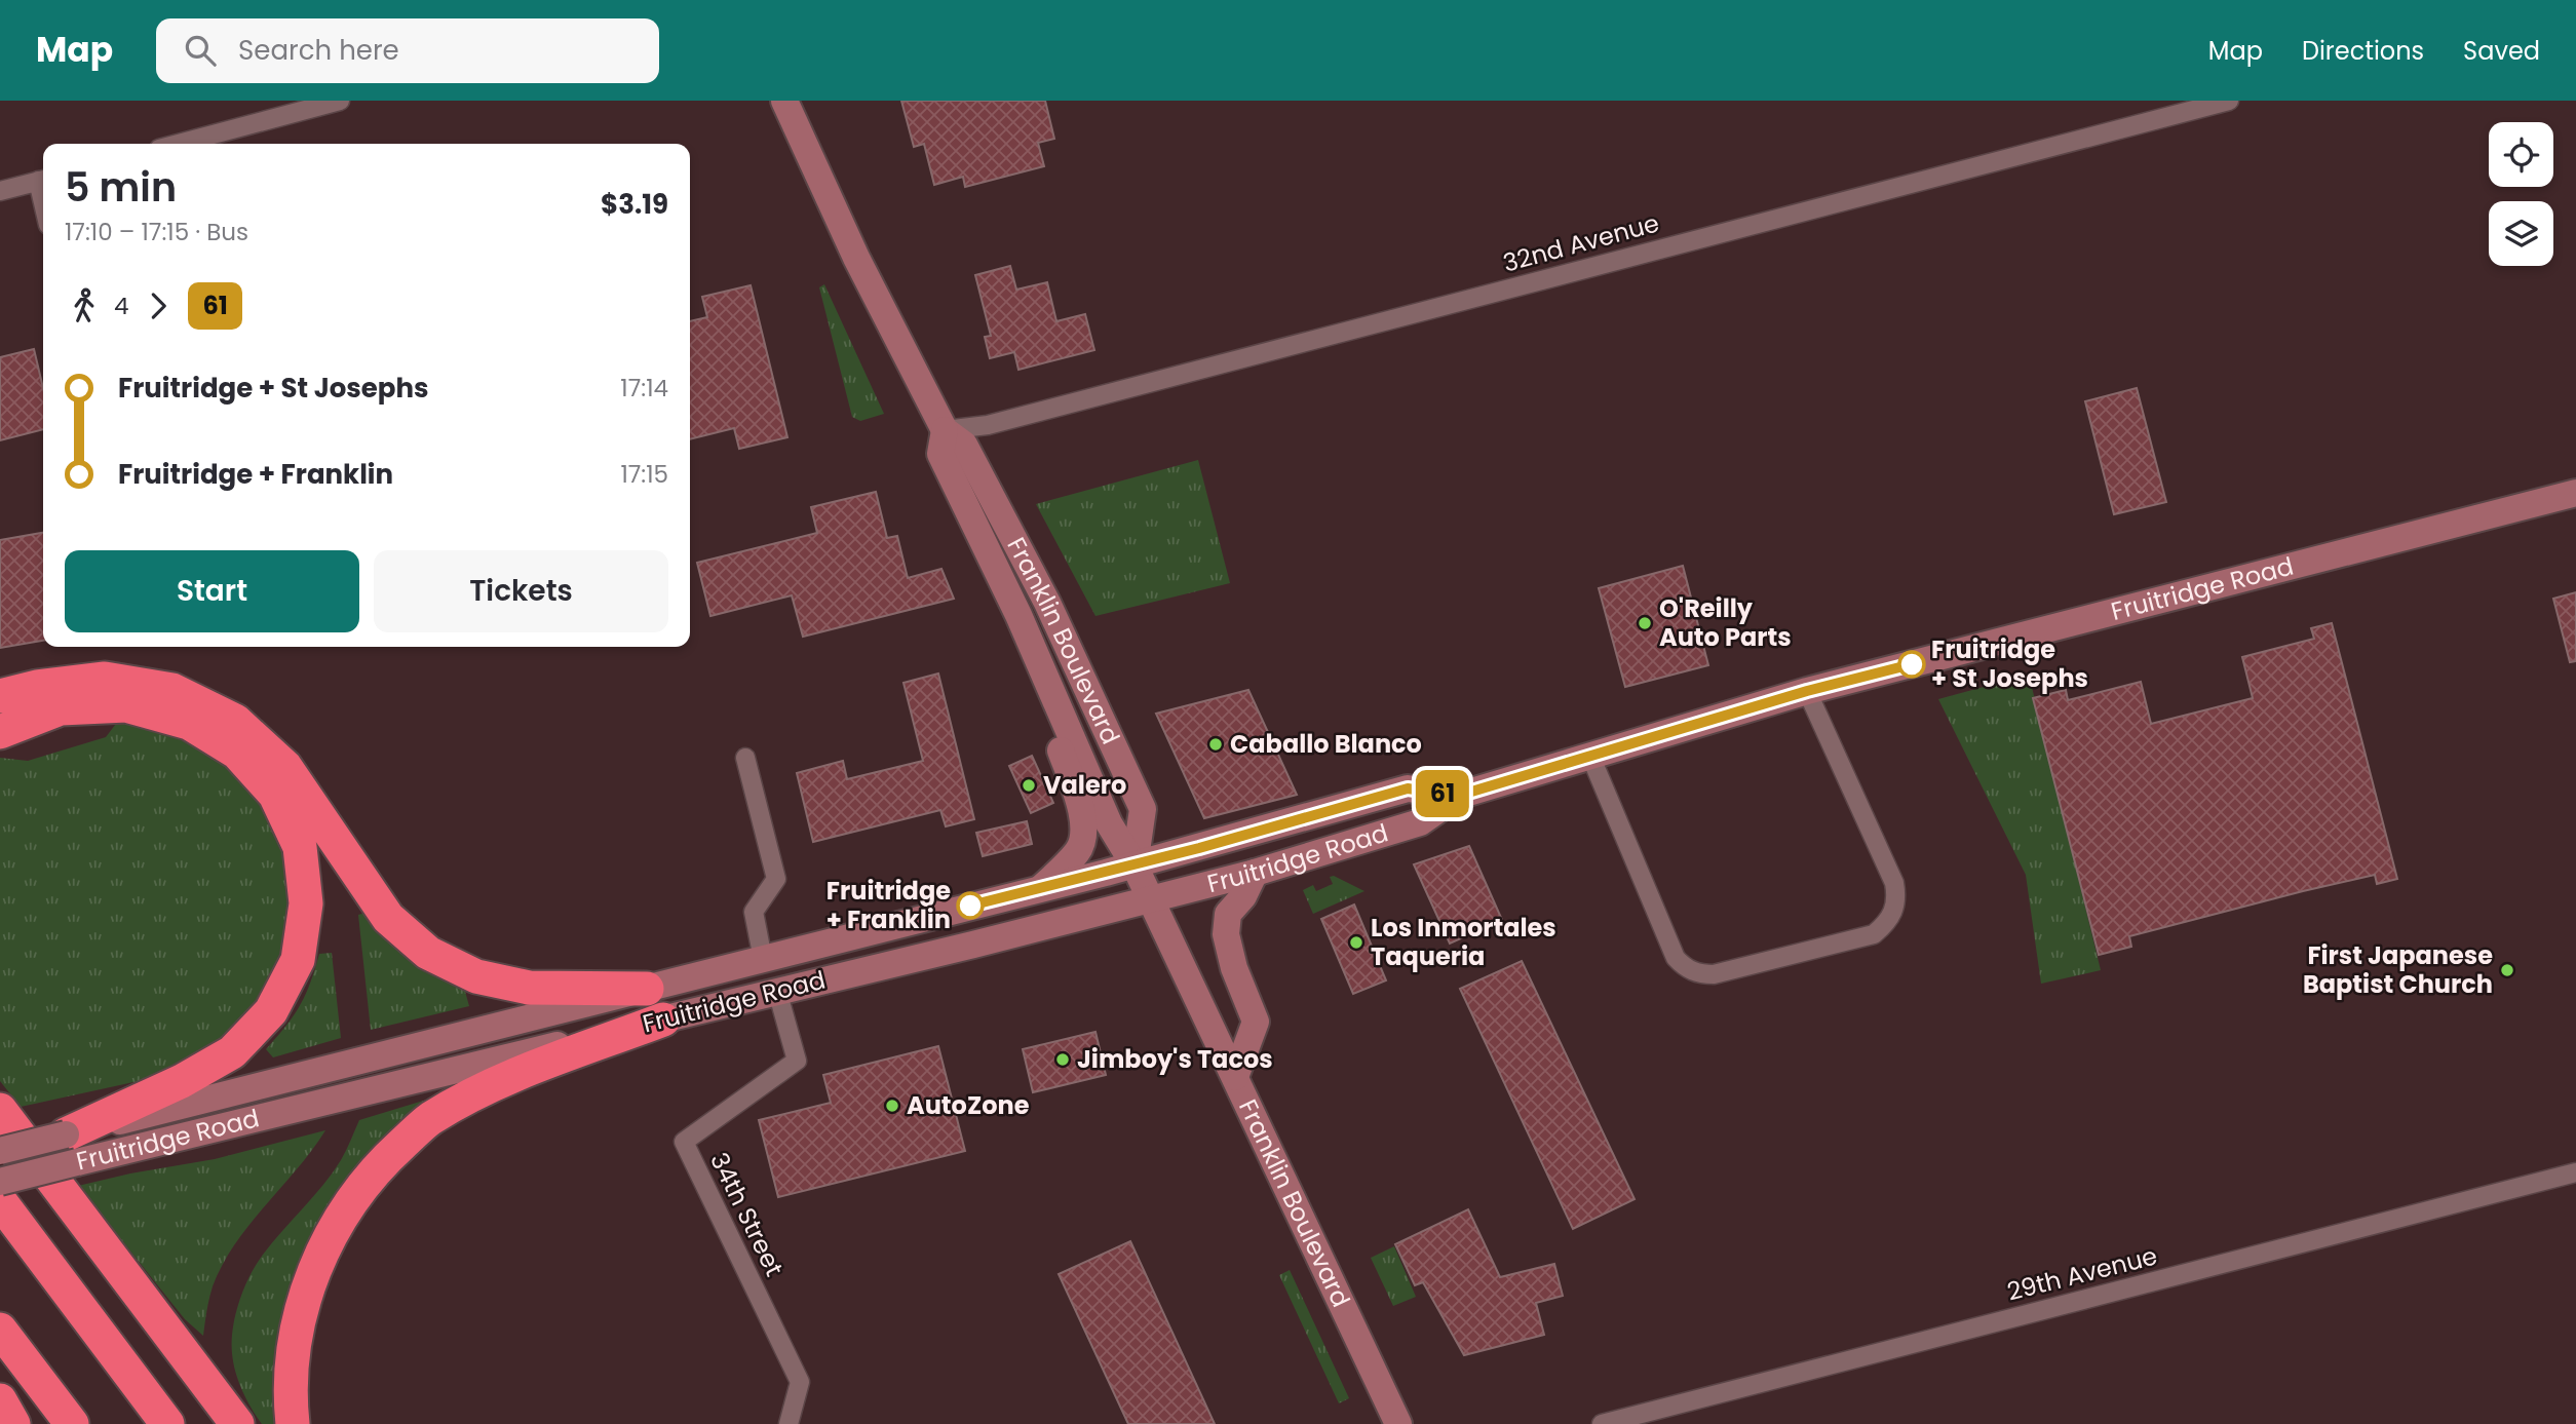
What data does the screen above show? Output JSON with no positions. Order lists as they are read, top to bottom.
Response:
{
  "streets": {
    "main road": ["Fruitridge Road", "Franklin Boulevard"],
    "street": ["32nd Avenue", "34th Street", "29th Avenue"]
  },
  "crossings": [
    ["32nd Avenue", "Franklin Boulevard"],
    ["Fruitridge Road", "Franklin Boulevard"],
    ["Fruitridge Road", "34th Street"]
  ],
  "places": [
    "O'Reilly Auto Parts",
    "Fruitridge + St Josephs",
    "Caballo Blanco",
    "Valero",
    "Fruitridge + Franklin",
    "Los Inmortales Taqueria",
    "First Japanese Baptist Church",
    "Jimboy's Tacos",
    "AutoZone"
  ],
  "lines": ["bus line 61"],
  "page": {
    "header": "Map",
    "search": "Search here",
    "nav": ["Map", "Directions", "Saved"],
    "on_map": "61",
    "heading": ["5 min", "17:10 – 17:15 · Bus", "$3.19"],
    "legs": ["4", "61"],
    "list": [
      {
        "name": "Fruitridge + St Josephs",
        "value": "17:14"
      },
      {
        "name": "Fruitridge + Franklin",
        "value": "17:15"
      }
    ],
    "buttons": ["Start", "Tickets"]
  }
}
